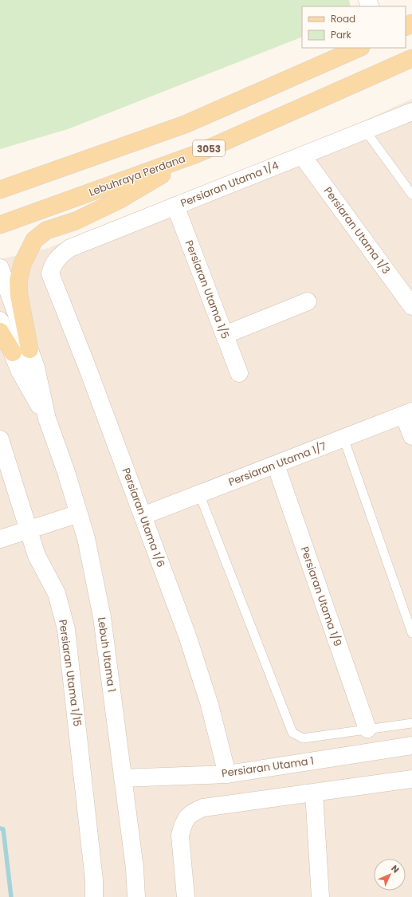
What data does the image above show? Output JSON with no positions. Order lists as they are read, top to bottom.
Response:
{
  "streets": {
    "main road": ["3053", "Lebuhraya Perdana"],
    "street": [
      "Persiaran Utama 1/4",
      "Persiaran Utama 1/3",
      "Persiaran Utama 1/5",
      "Persiaran Utama 1/7",
      "Persiaran Utama 1/6",
      "Persiaran Utama 1/9",
      "Lebuh Utama 1",
      "Persiaran Utama 1/15",
      "Persiaran Utama 1"
    ]
  },
  "crossings": [
    ["Persiaran Utama 1/4", "Persiaran Utama 1/3"],
    ["Persiaran Utama 1/4", "Persiaran Utama 1/5"],
    ["Persiaran Utama 1/4", "Persiaran Utama 1/6"],
    ["Persiaran Utama 1/7", "Persiaran Utama 1/6"],
    ["Persiaran Utama 1/7", "Persiaran Utama 1/9"],
    ["Persiaran Utama 1/6", "Persiaran Utama 1"],
    ["Lebuh Utama 1", "Persiaran Utama 1"]
  ],
  "legend": ["Road", "Park"],
  "north": "top right"
}
